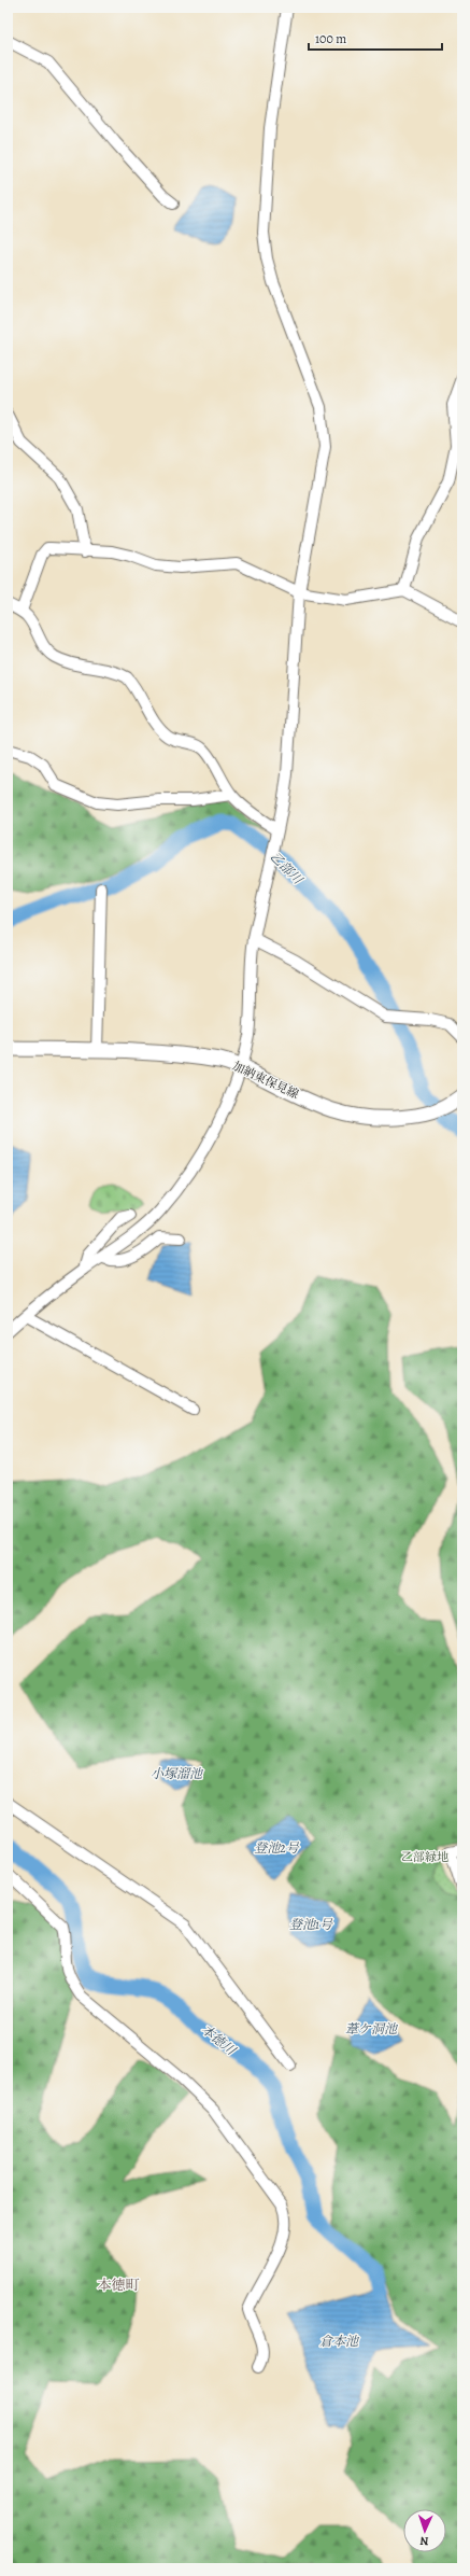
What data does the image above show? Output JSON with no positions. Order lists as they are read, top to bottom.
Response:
{
  "streets": {
    "main road": ["加納東保見線"]
  },
  "districts": ["本徳町"],
  "water": [
    "乙部川",
    "小塚溜池",
    "登池2号",
    "登池1号",
    "葦ケ洞池",
    "本徳川",
    "倉本池"
  ],
  "parks": ["乙部緑地"],
  "scale_bar": "100 m",
  "north": "bottom"
}
